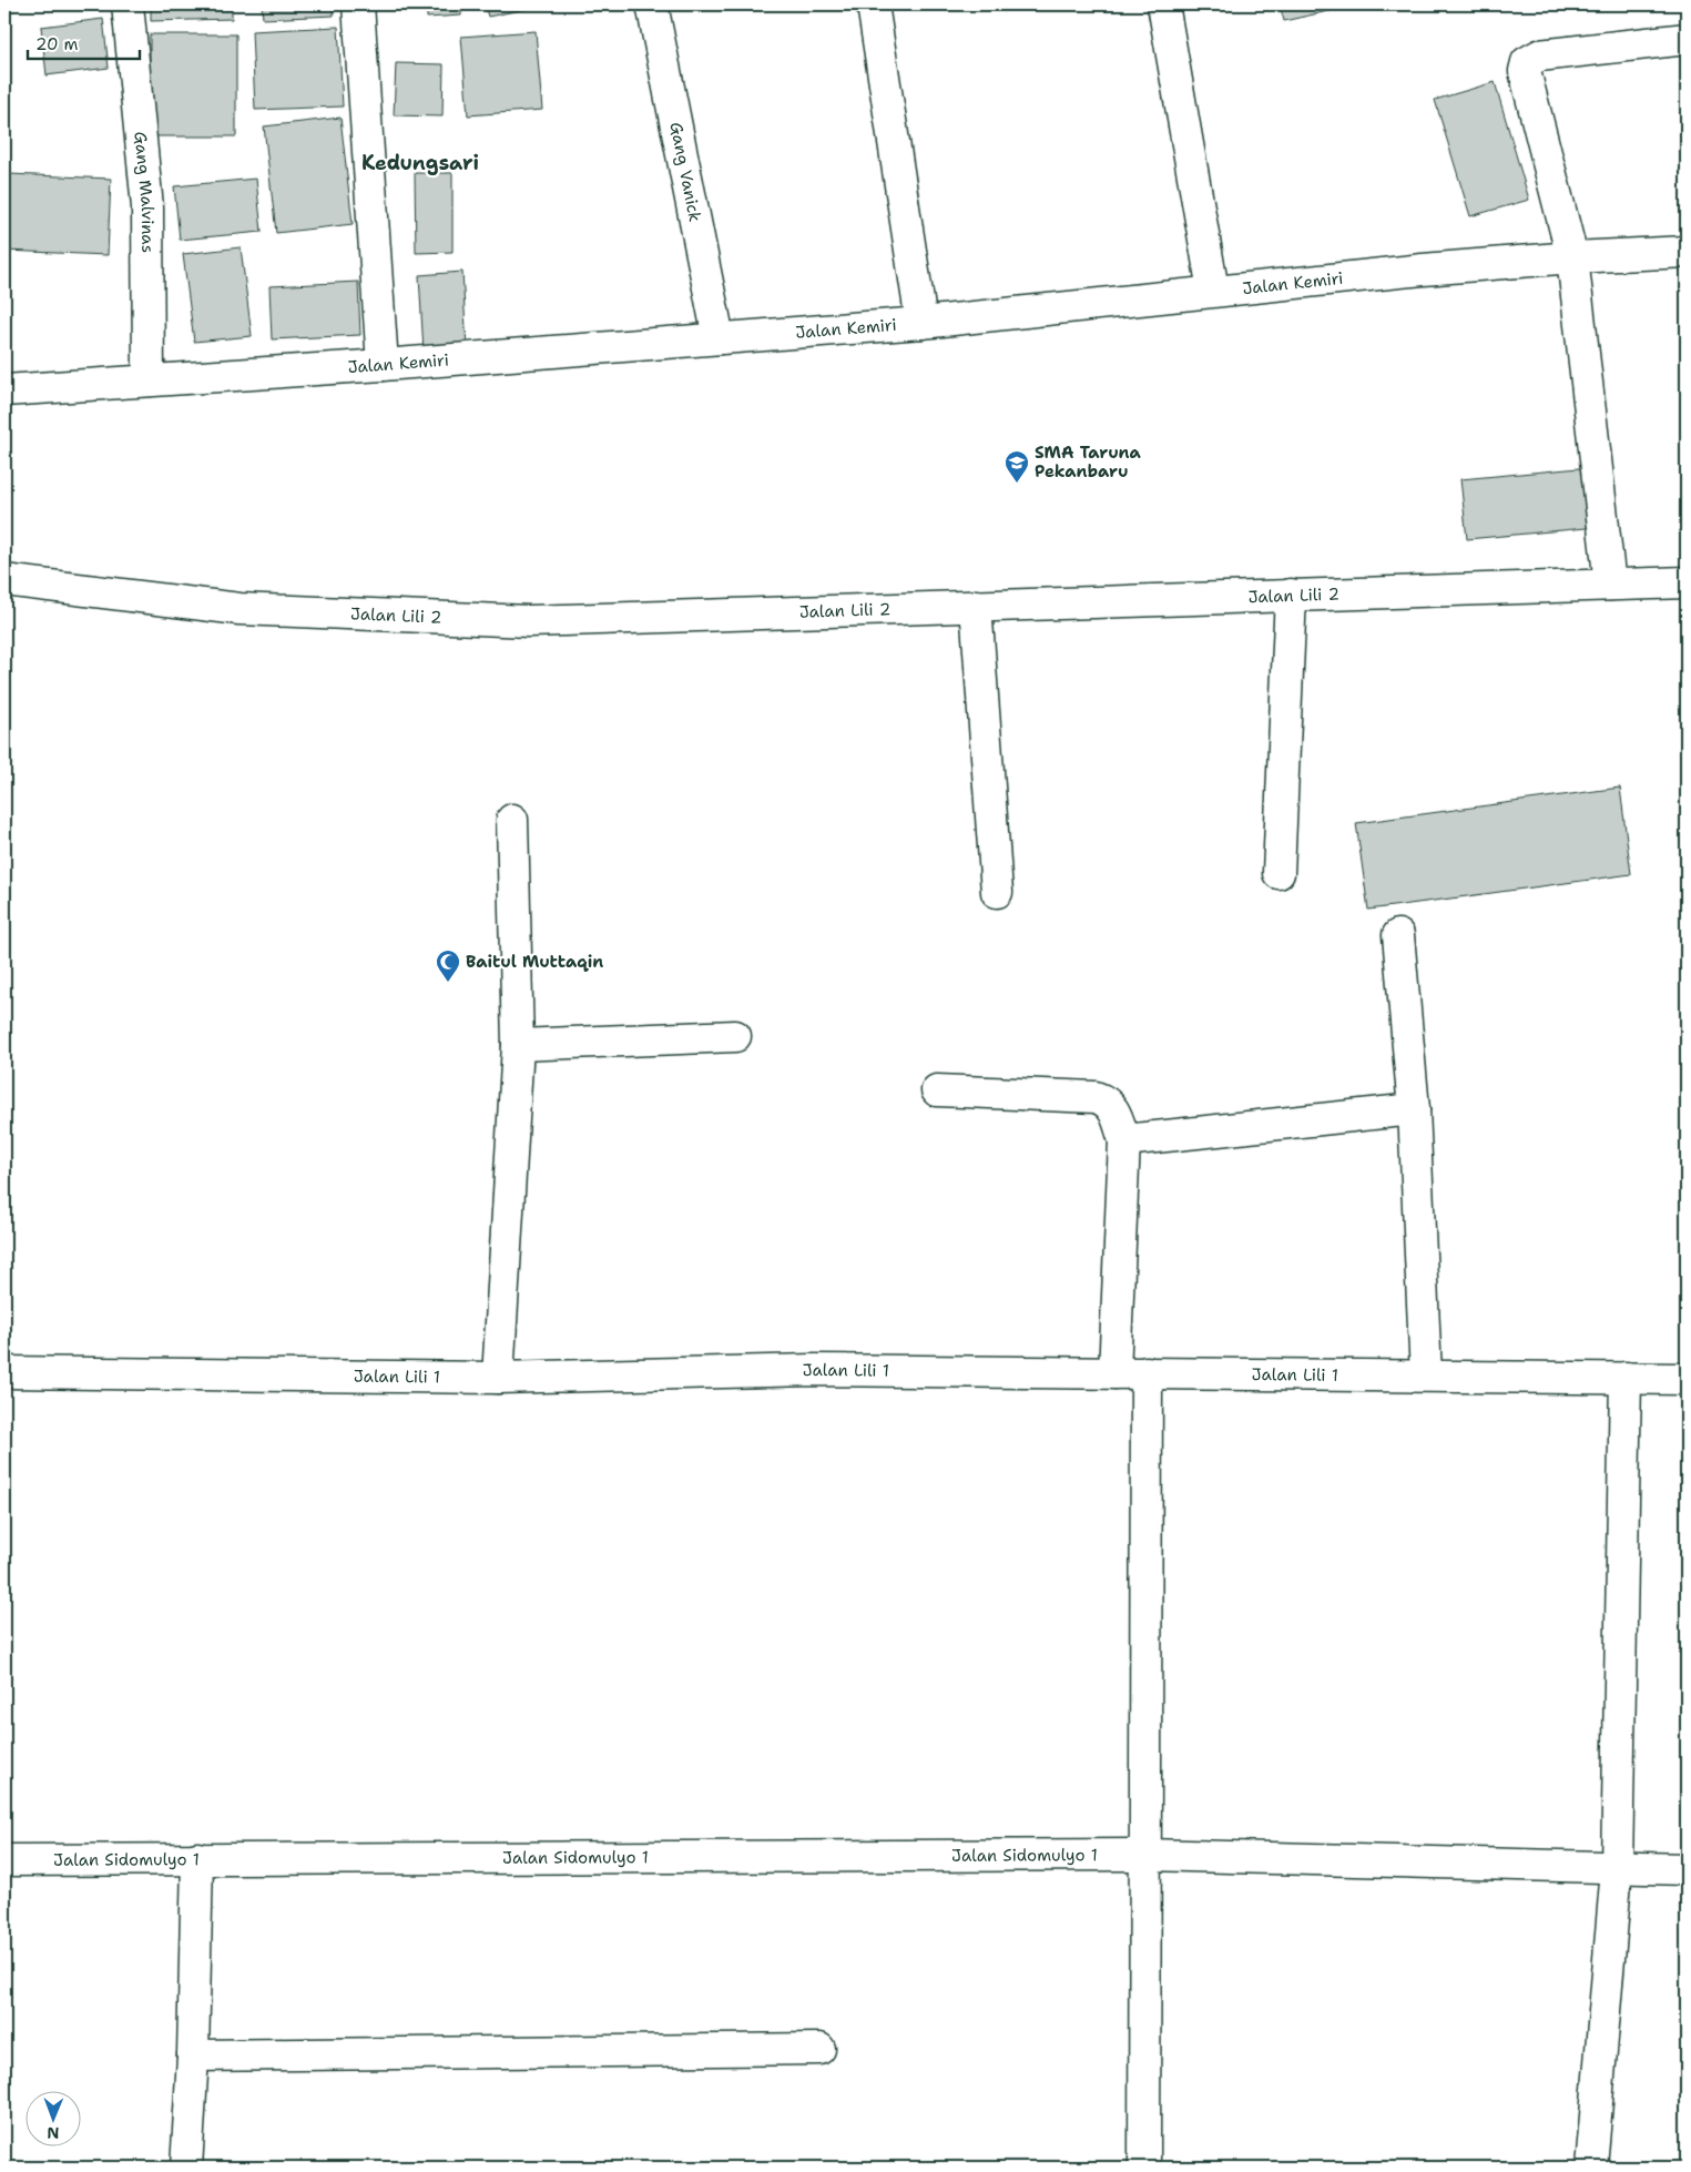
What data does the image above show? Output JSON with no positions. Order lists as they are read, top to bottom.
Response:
{
  "streets": {
    "street": [
      "Gang Vanick",
      "Gang Malvinas",
      "Jalan Kemiri",
      "Jalan Lili 2",
      "Jalan Lili 1",
      "Jalan Sidomulyo 1"
    ]
  },
  "crossings": [
    ["Gang Vanick", "Jalan Kemiri"],
    ["Gang Malvinas", "Jalan Kemiri"]
  ],
  "districts": ["Kedungsari"],
  "places": {
    "school or university": ["SMA Taruna Pekanbaru"],
    "mosque": ["Baitul Muttaqin"]
  },
  "scale_bar": "20 m",
  "north": "bottom"
}
